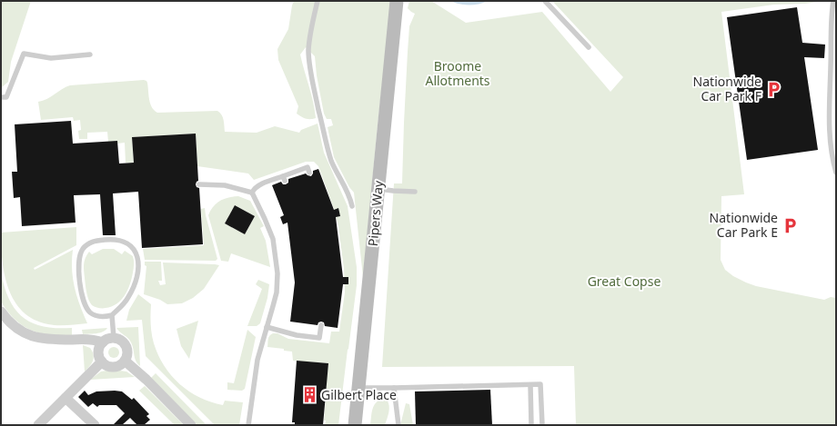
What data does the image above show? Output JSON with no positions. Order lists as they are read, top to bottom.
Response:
{
  "streets": {
    "main road": ["Pipers Way"]
  },
  "parks": ["Broome Allotments", "Great Copse"],
  "places": {
    "parking": ["Nationwide Car Park F", "Nationwide Car Park E"],
    "building": ["Gilbert Place"]
  }
}
